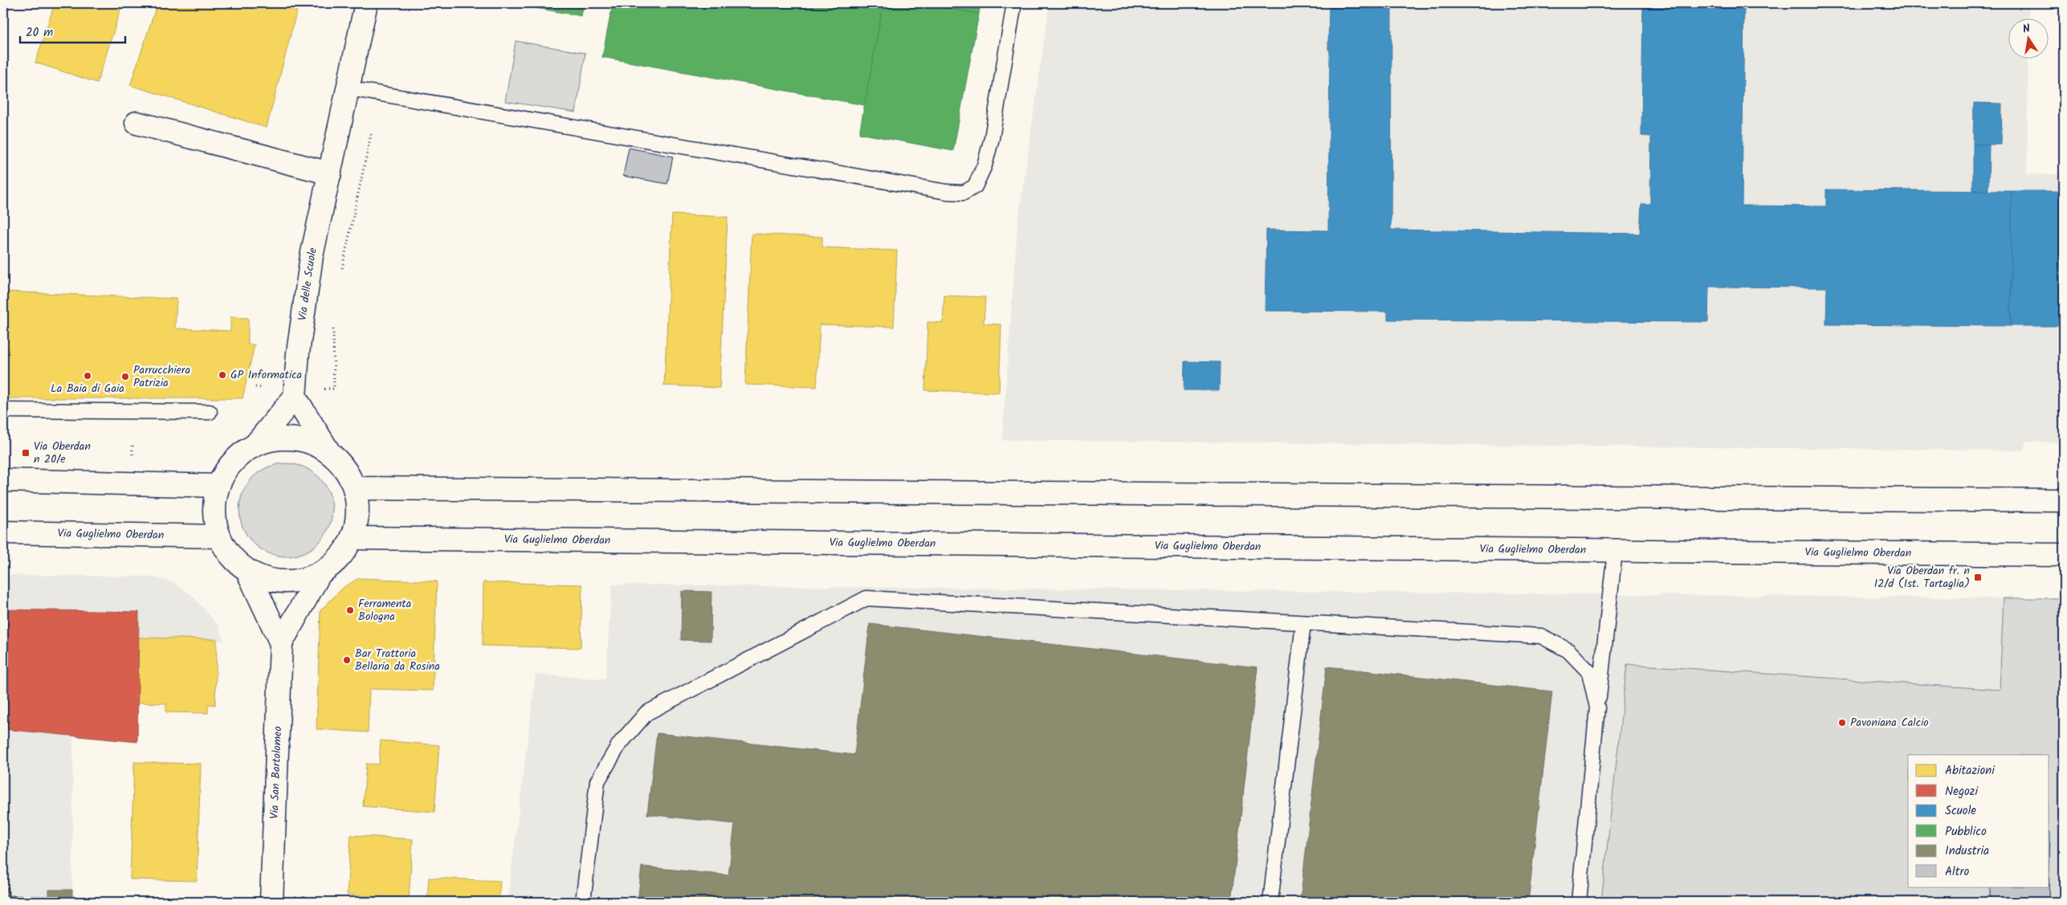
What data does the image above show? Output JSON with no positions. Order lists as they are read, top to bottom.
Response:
{
  "streets": {
    "main road": ["Via delle Scuole", "Via Guglielmo Oberdan", "Via San Bartolomeo"]
  },
  "crossings": [
    ["Via Guglielmo Oberdan", "Via San Bartolomeo"]
  ],
  "places": {
    "other": [
      "GP Informatica",
      "La Baia di Gaia",
      "Parrucchiera Patrizia",
      "Ferramenta Bologna",
      "Bar Trattoria Bellaria da Rosina",
      "Pavoniana Calcio"
    ],
    "transit": ["Via Oberdan n 20/e", "Via Oberdan fr. n 12/d (Ist. Tartaglia)"]
  },
  "legend": [
    "Abitazioni",
    "Negozi",
    "Scuole",
    "Pubblico",
    "Industria",
    "Altro"
  ],
  "scale_bar": "20 m",
  "north": "top"
}
